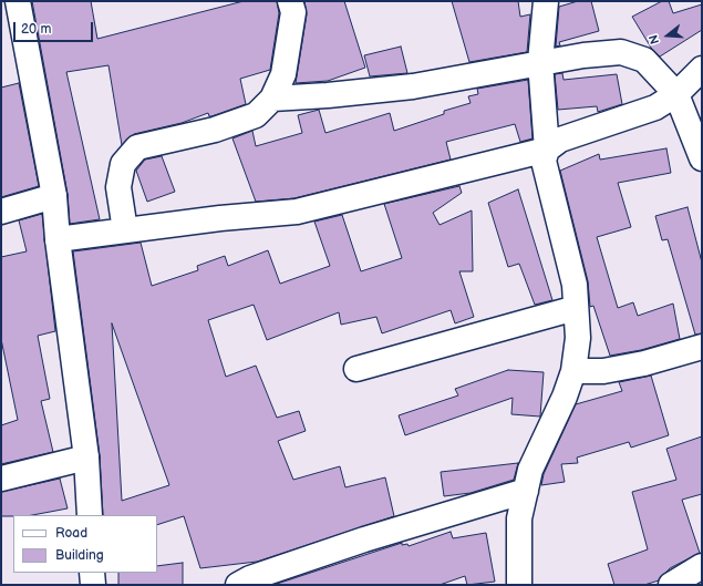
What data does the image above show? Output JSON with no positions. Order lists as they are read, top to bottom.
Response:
{
  "legend": ["Road", "Building"],
  "scale_bar": "20 m",
  "north": "left"
}
